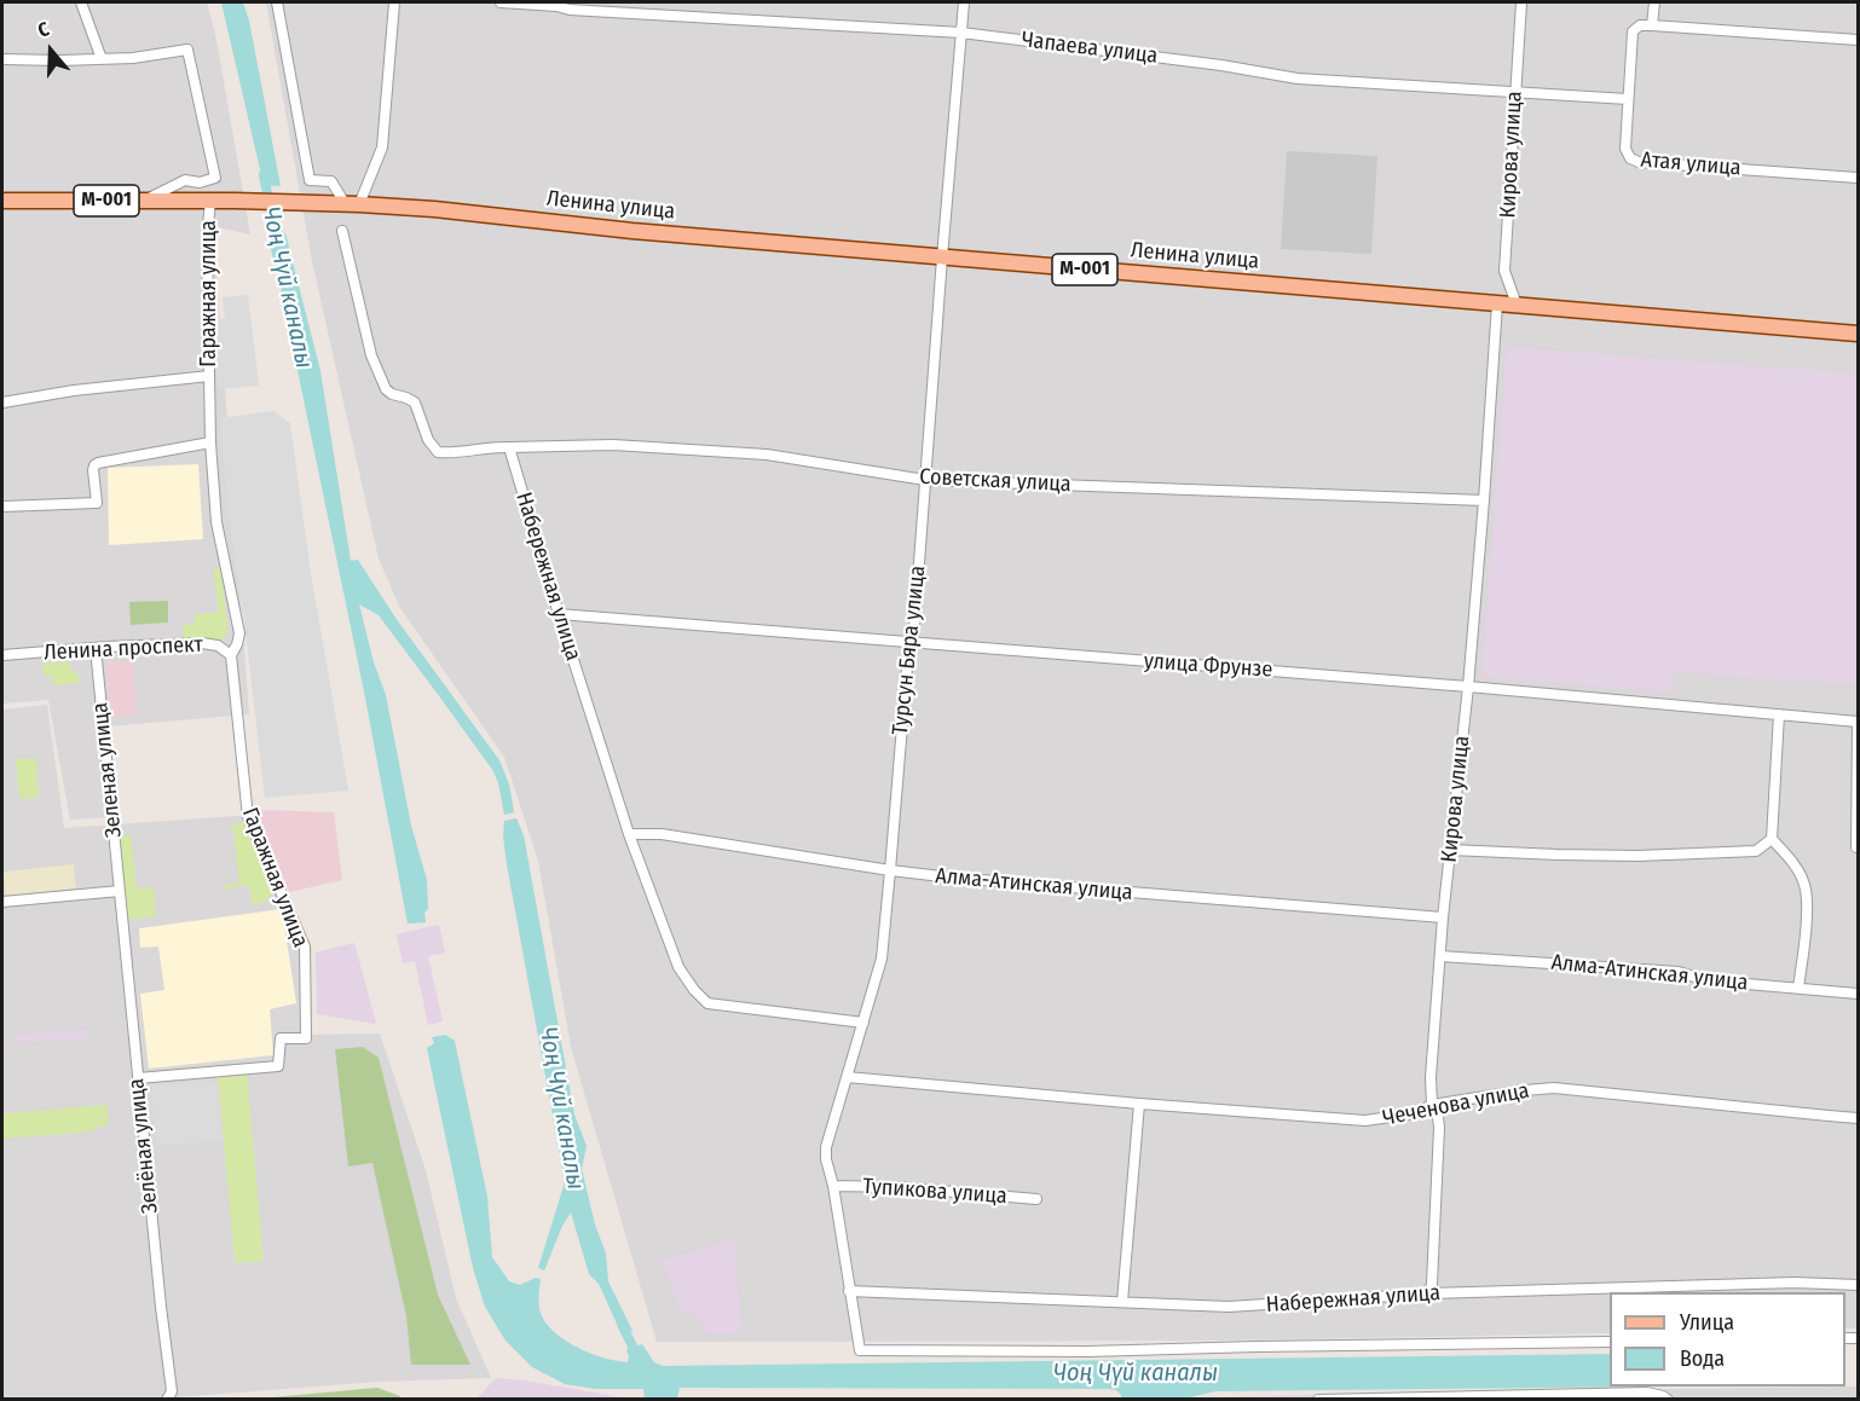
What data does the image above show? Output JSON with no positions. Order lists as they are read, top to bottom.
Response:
{
  "streets": {
    "main road": ["М-001", "Ленина улица"],
    "street": [
      "Чапаева улица",
      "Кирова улица",
      "Атая улица",
      "Гаражная улица",
      "Советская улица",
      "Набережная улица",
      "Ленина проспект",
      "Турсун Бяра улица",
      "улица Фрунзе",
      "Зеленая улица",
      "Алма-Атинская улица",
      "Чеченова улица",
      "Зелёная улица",
      "Тупикова улица"
    ]
  },
  "crossings": [
    ["Чапаева улица", "Кирова улица"],
    ["Чапаева улица", "Атая улица"],
    ["Чапаева улица", "Турсун Бяра улица"],
    ["Кирова улица", "Ленина улица"],
    ["Кирова улица", "Советская улица"],
    ["Кирова улица", "Набережная улица"],
    ["Кирова улица", "улица Фрунзе"],
    ["Кирова улица", "Алма-Атинская улица"],
    ["Кирова улица", "Чеченова улица"],
    ["М-001", "Ленина улица"],
    ["М-001", "Гаражная улица"],
    ["Ленина улица", "Гаражная улица"],
    ["Ленина улица", "Турсун Бяра улица"],
    ["Гаражная улица", "Ленина проспект"],
    ["Гаражная улица", "Зелёная улица"],
    ["Советская улица", "Набережная улица"],
    ["Советская улица", "Турсун Бяра улица"],
    ["Набережная улица", "Турсун Бяра улица"],
    ["Набережная улица", "улица Фрунзе"],
    ["Набережная улица", "Алма-Атинская улица"],
    ["Ленина проспект", "Зеленая улица"],
    ["Турсун Бяра улица", "улица Фрунзе"],
    ["Турсун Бяра улица", "Алма-Атинская улица"],
    ["Турсун Бяра улица", "Чеченова улица"],
    ["Турсун Бяра улица", "Тупикова улица"],
    ["Зеленая улица", "Зелёная улица"]
  ],
  "water": ["Чоң Чүй каналы"],
  "legend": ["Улица", "Вода"],
  "north": "top"
}
